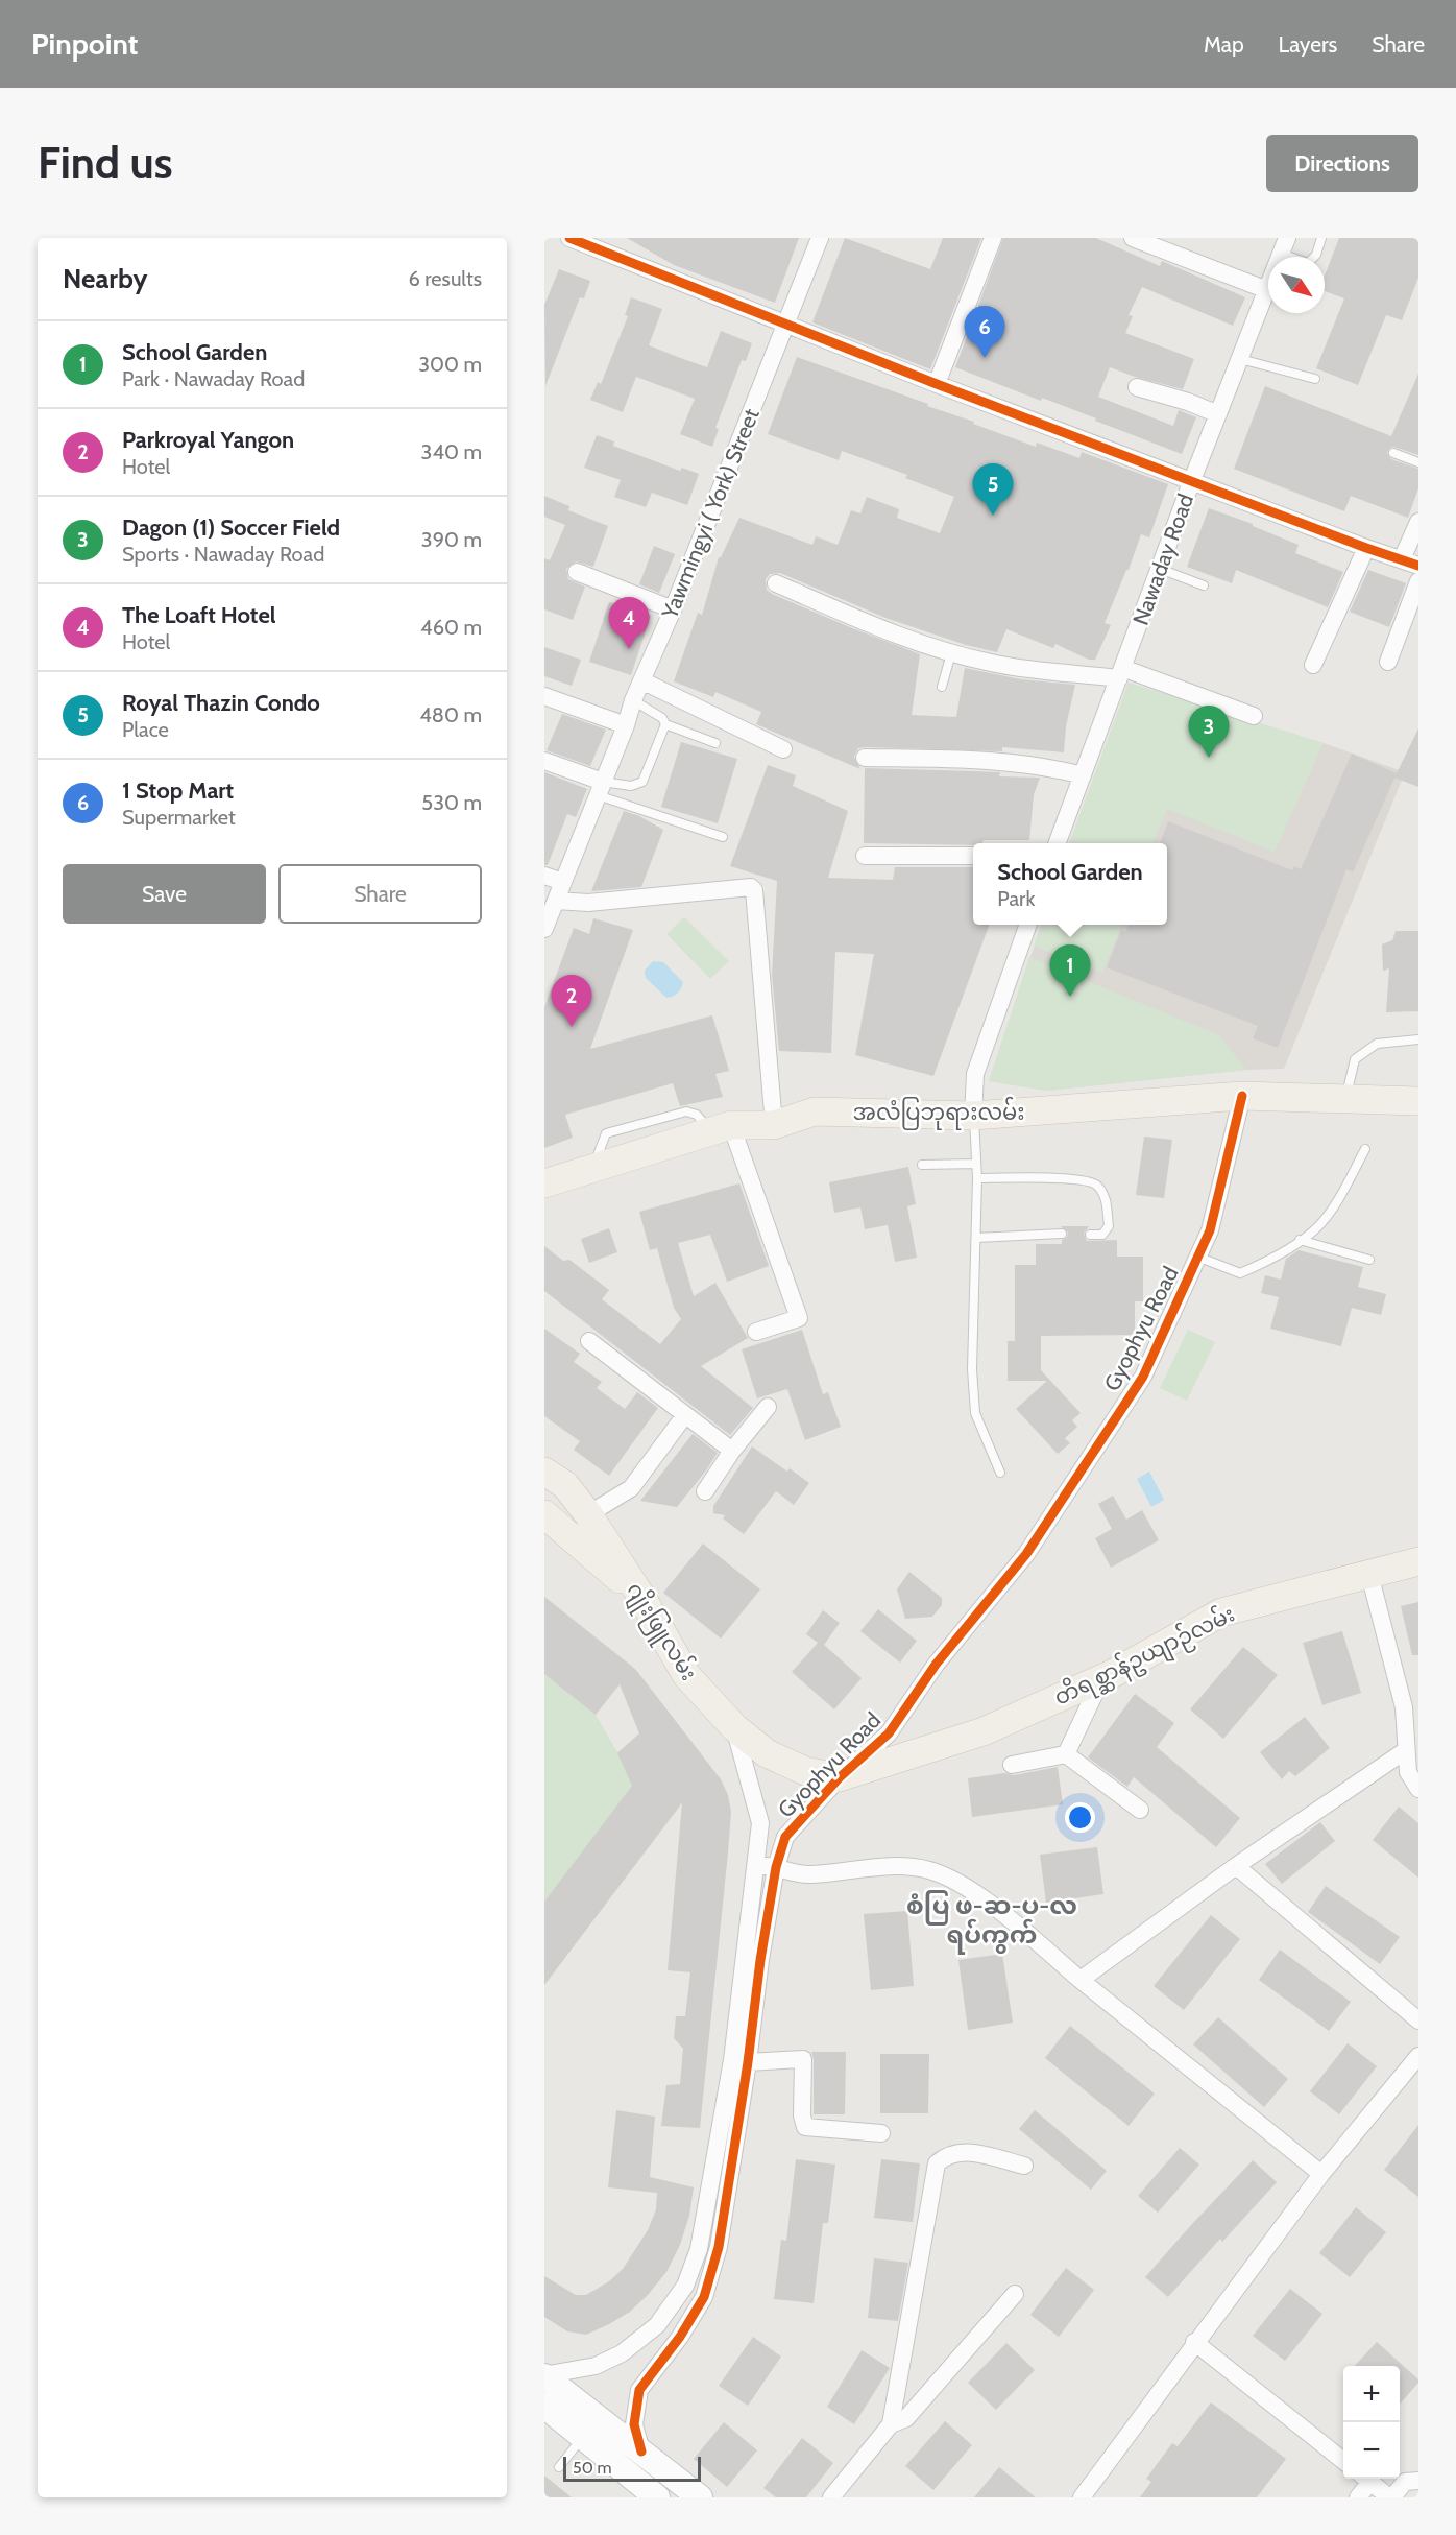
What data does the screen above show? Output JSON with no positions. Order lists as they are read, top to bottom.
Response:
{
  "streets": {
    "main road": ["အလံပြဘုရားလမ်း", "ဂျိုးဖြူလမ်း", "တိရစ္ဆာန်ဥယျာဉ်လမ်း"],
    "street": ["Yawmingyi ( York) Street", "Nawaday Road", "Gyophyu Road"]
  },
  "crossings": [
    ["အလံပြဘုရားလမ်း", "Gyophyu Road"],
    ["Gyophyu Road", "ဂျိုးဖြူလမ်း"],
    ["Gyophyu Road", "တိရစ္ဆာန်ဥယျာဉ်လမ်း"],
    ["ဂျိုးဖြူလမ်း", "တိရစ္ဆာန်ဥယျာဉ်လမ်း"]
  ],
  "districts": ["စံပြ ဖ-ဆ-ပ-လ ရပ်ကွက်"],
  "scale_bar": "50 m",
  "north": "bottom right",
  "page": {
    "header": "Pinpoint",
    "nav": ["Map", "Layers", "Share"],
    "buttons": [
      "Directions",
      ["Save", "Share"]
    ],
    "title": "Find us",
    "heading": ["Nearby", "6 results"],
    "pins": [
      "6",
      "5",
      "4",
      "3",
      "1",
      "2"
    ],
    "list": [
      {
        "mark": "1",
        "name": "School Garden",
        "note": "Park · Nawaday Road",
        "value": "300 m"
      },
      {
        "mark": "2",
        "name": "Parkroyal Yangon",
        "note": "Hotel",
        "value": "340 m"
      },
      {
        "mark": "3",
        "name": "Dagon (1) Soccer Field",
        "note": "Sports · Nawaday Road",
        "value": "390 m"
      },
      {
        "mark": "4",
        "name": "The Loaft Hotel",
        "note": "Hotel",
        "value": "460 m"
      },
      {
        "mark": "5",
        "name": "Royal Thazin Condo",
        "note": "Place",
        "value": "480 m"
      },
      {
        "mark": "6",
        "name": "1 Stop Mart",
        "note": "Supermarket",
        "value": "530 m"
      }
    ],
    "popup": ["School Garden", "Park"],
    "map_buttons": ["+", "−"],
    "scale": "50 m"
  }
}
